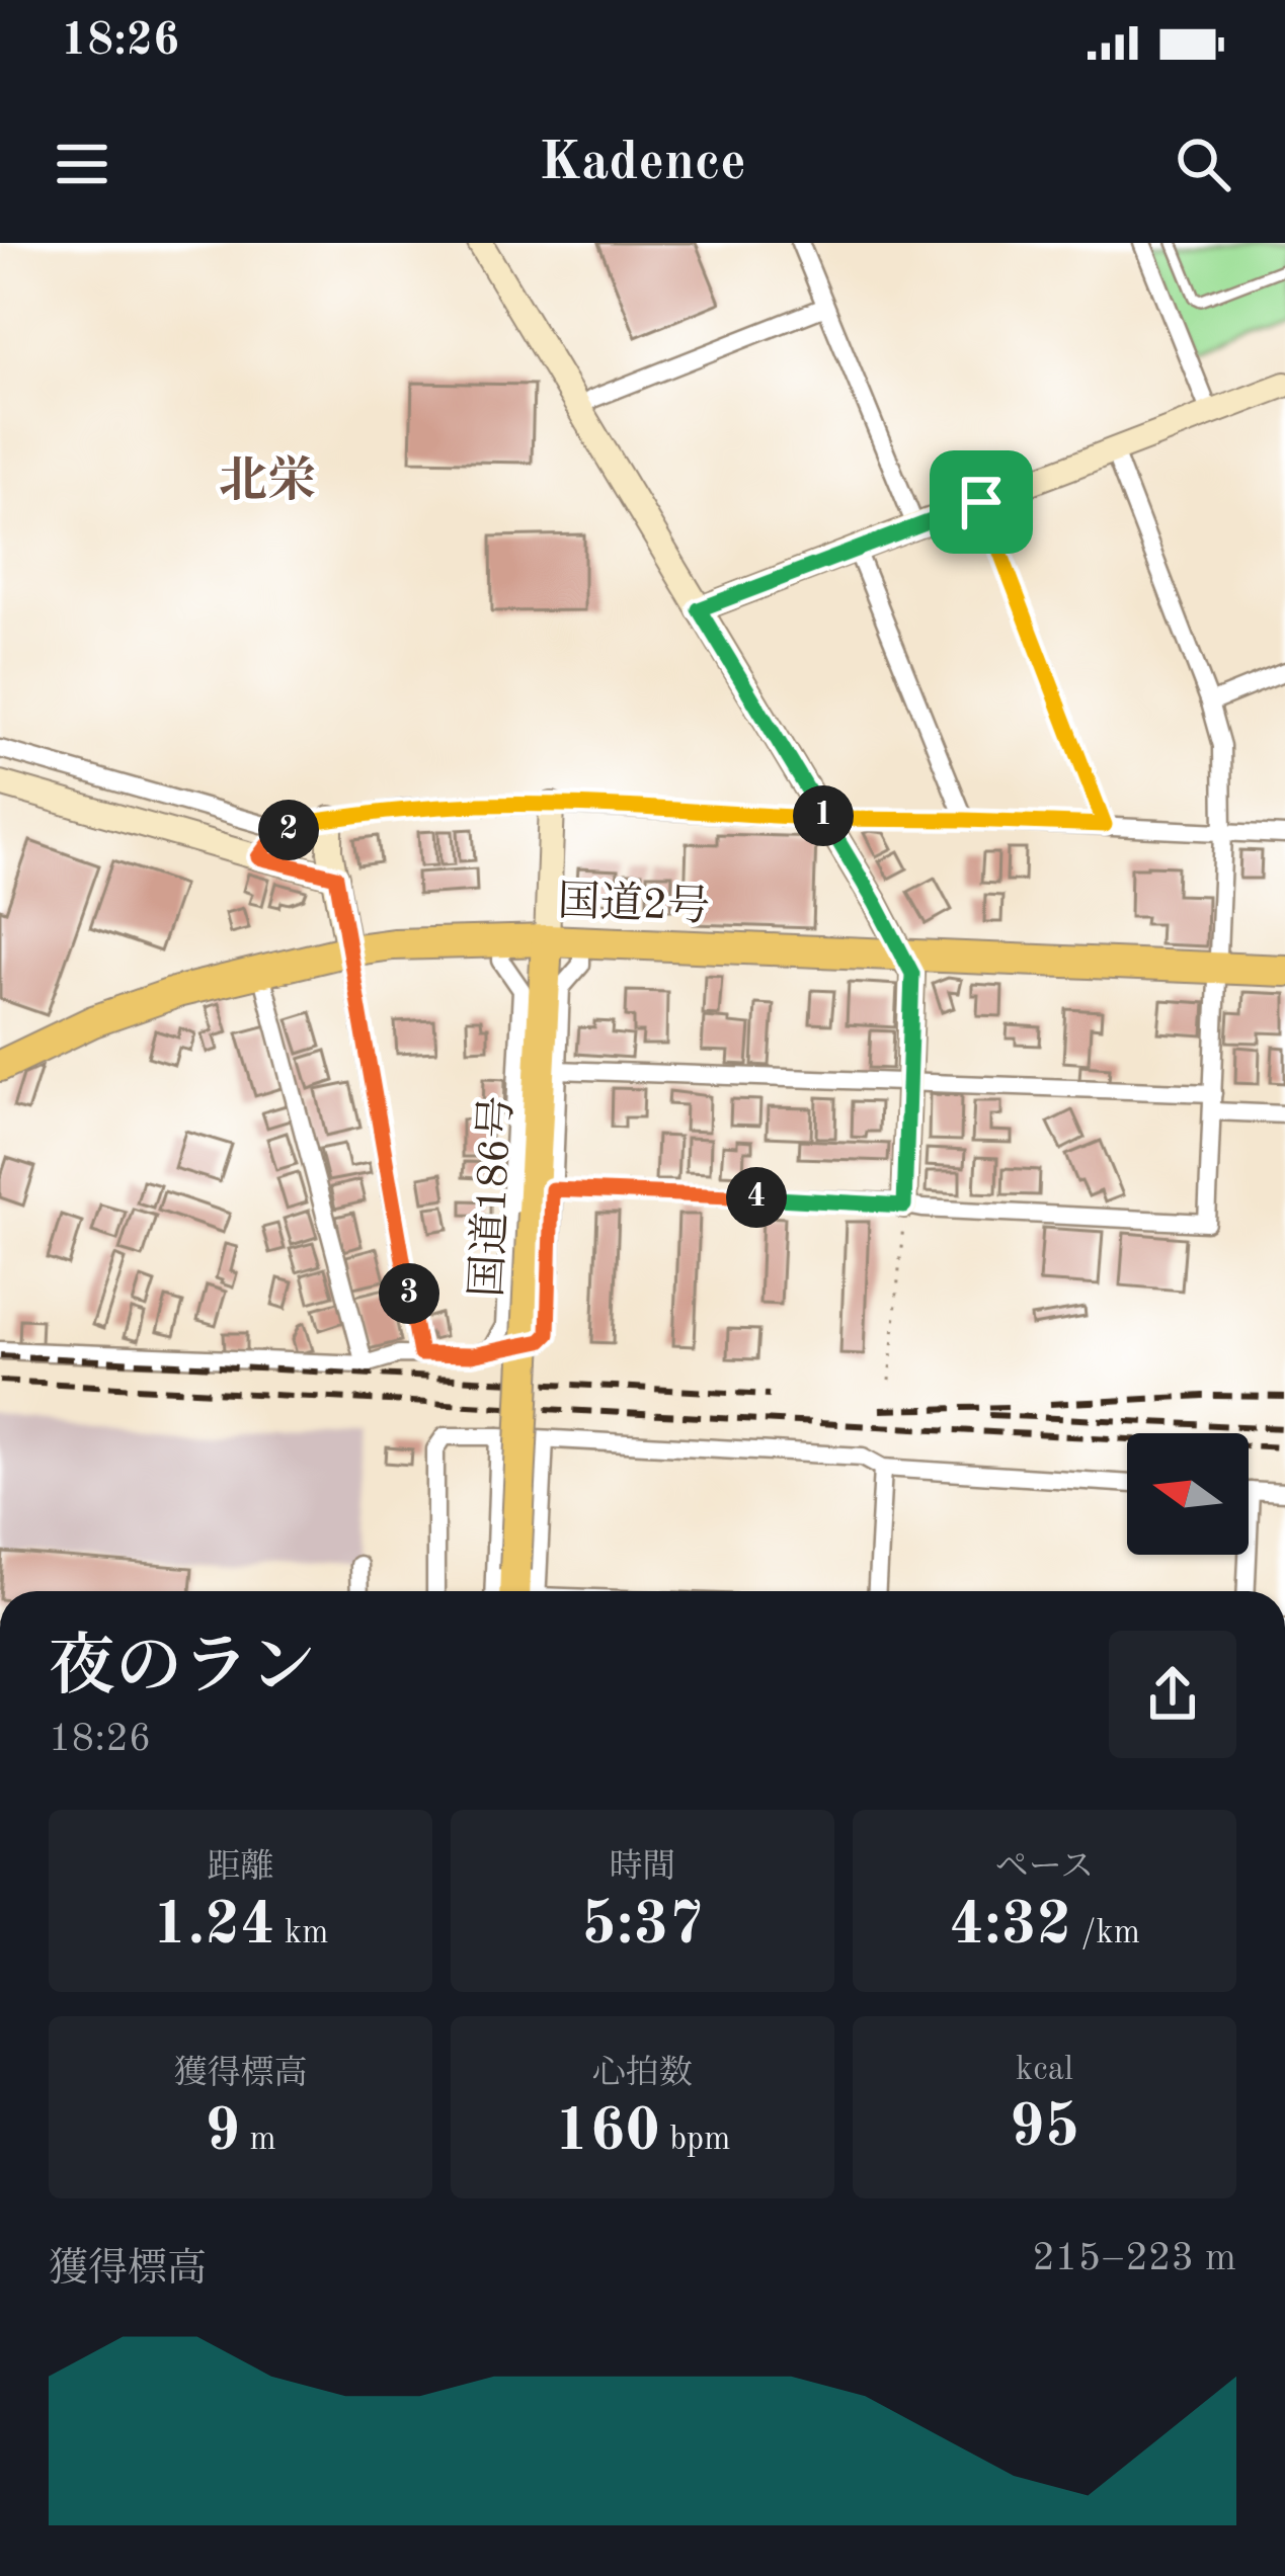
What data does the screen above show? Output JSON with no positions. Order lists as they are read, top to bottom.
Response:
{
  "streets": {
    "highway": ["国道2号", "国道186号"]
  },
  "crossings": [
    ["国道2号", "国道186号"]
  ],
  "districts": ["北栄"],
  "north": "left",
  "page": {
    "status": "18:26",
    "header": "Kadence",
    "pins": [
      "1",
      "2",
      "4",
      "3"
    ],
    "heading": ["夜のラン", "18:26"],
    "stats": [
      ["距離", "1.24 km"],
      ["時間", "5:37"],
      ["ペース", "4:32 /km"],
      ["獲得標高", "9 m"],
      ["心拍数", "160 bpm"],
      ["kcal", "95"]
    ],
    "chart": ["獲得標高", "215–223 m"]
  }
}
